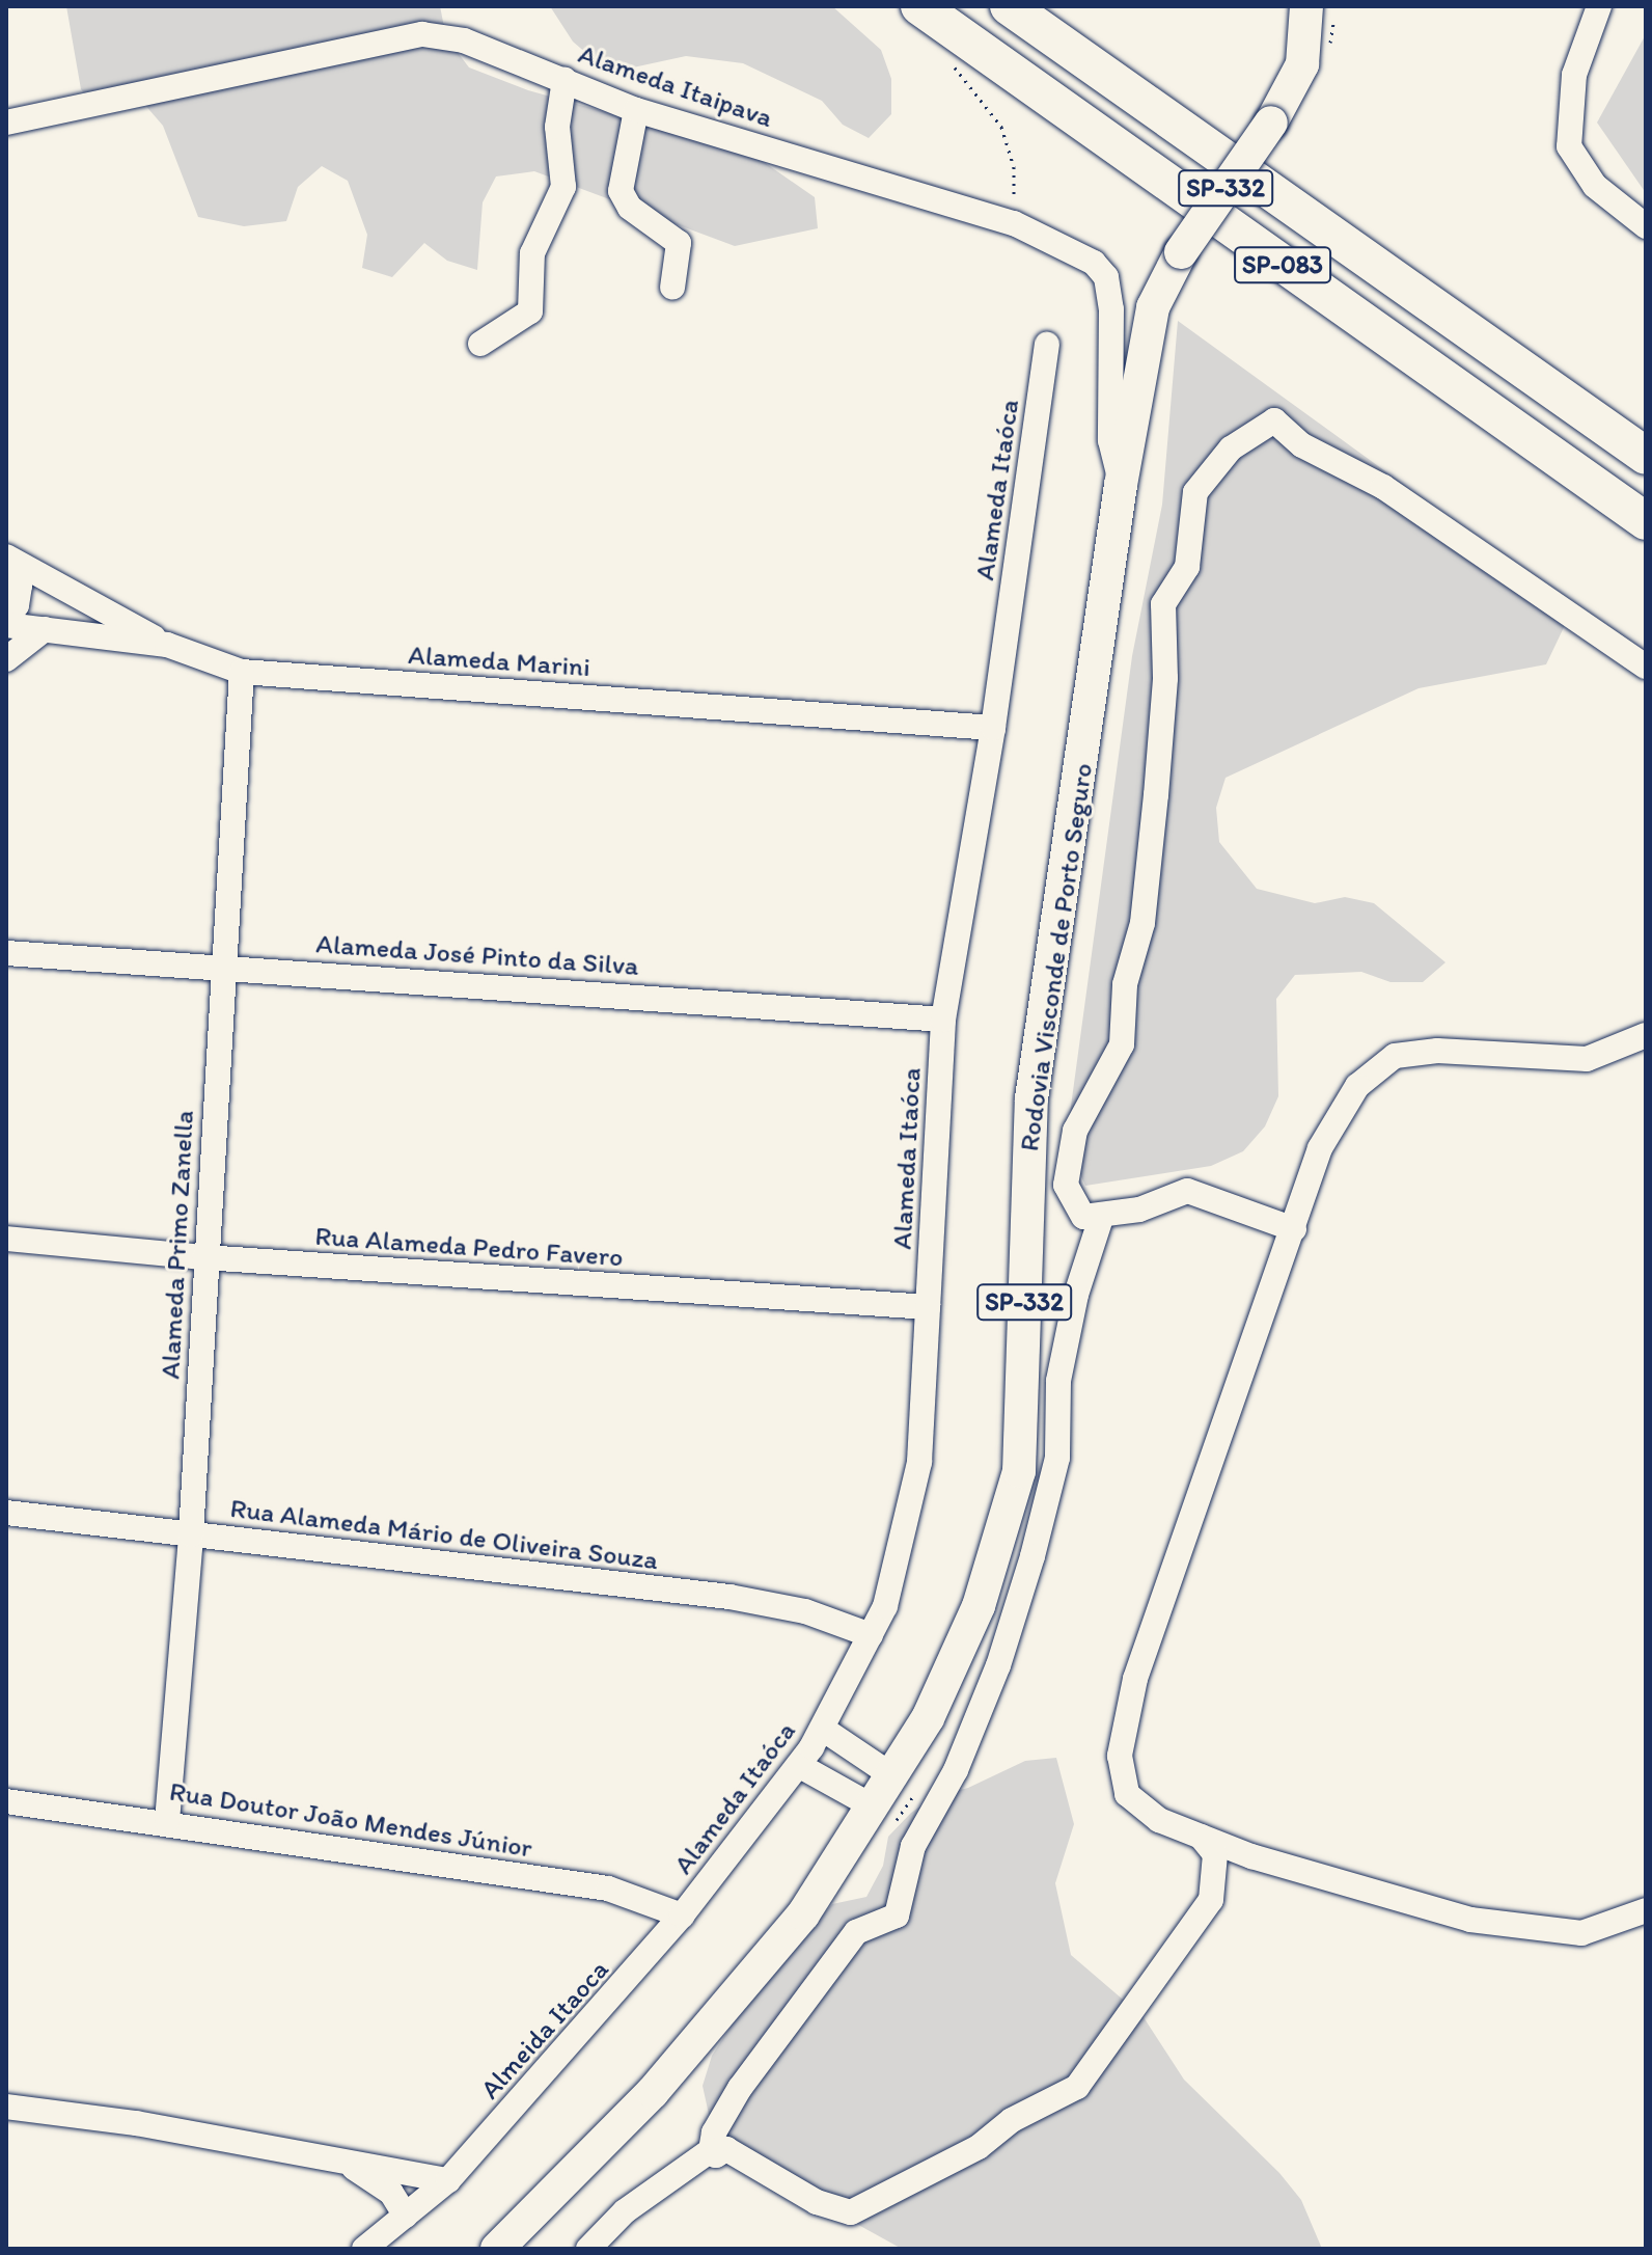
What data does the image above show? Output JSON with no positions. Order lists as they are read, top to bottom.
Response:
{
  "streets": {
    "highway": ["SP-083"],
    "main road": ["SP-332", "Rodovia Visconde de Porto Seguro"],
    "street": [
      "Alameda Itaipava",
      "Alameda Itaóca",
      "Alameda Marini",
      "Alameda José Pinto da Silva",
      "Alameda Primo Zanella",
      "Rua Alameda Pedro Favero",
      "Rua Alameda Mário de Oliveira Souza",
      "Rua Doutor João Mendes Júnior",
      "Almeida Itaoca"
    ]
  },
  "crossings": [
    ["Alameda Itaipava", "Rodovia Visconde de Porto Seguro"],
    ["Alameda Itaóca", "Alameda Marini"],
    ["Alameda Itaóca", "Alameda José Pinto da Silva"],
    ["Alameda Itaóca", "Rua Alameda Pedro Favero"],
    ["Alameda Itaóca", "Rua Alameda Mário de Oliveira Souza"],
    ["Alameda Itaóca", "Rua Doutor João Mendes Júnior"],
    ["Alameda Itaóca", "Almeida Itaoca"],
    ["Alameda Marini", "Alameda Primo Zanella"],
    ["Alameda José Pinto da Silva", "Alameda Primo Zanella"],
    ["Alameda Primo Zanella", "Rua Alameda Pedro Favero"],
    ["Alameda Primo Zanella", "Rua Alameda Mário de Oliveira Souza"],
    ["Alameda Primo Zanella", "Rua Doutor João Mendes Júnior"],
    ["Rua Doutor João Mendes Júnior", "Almeida Itaoca"]
  ]
}
